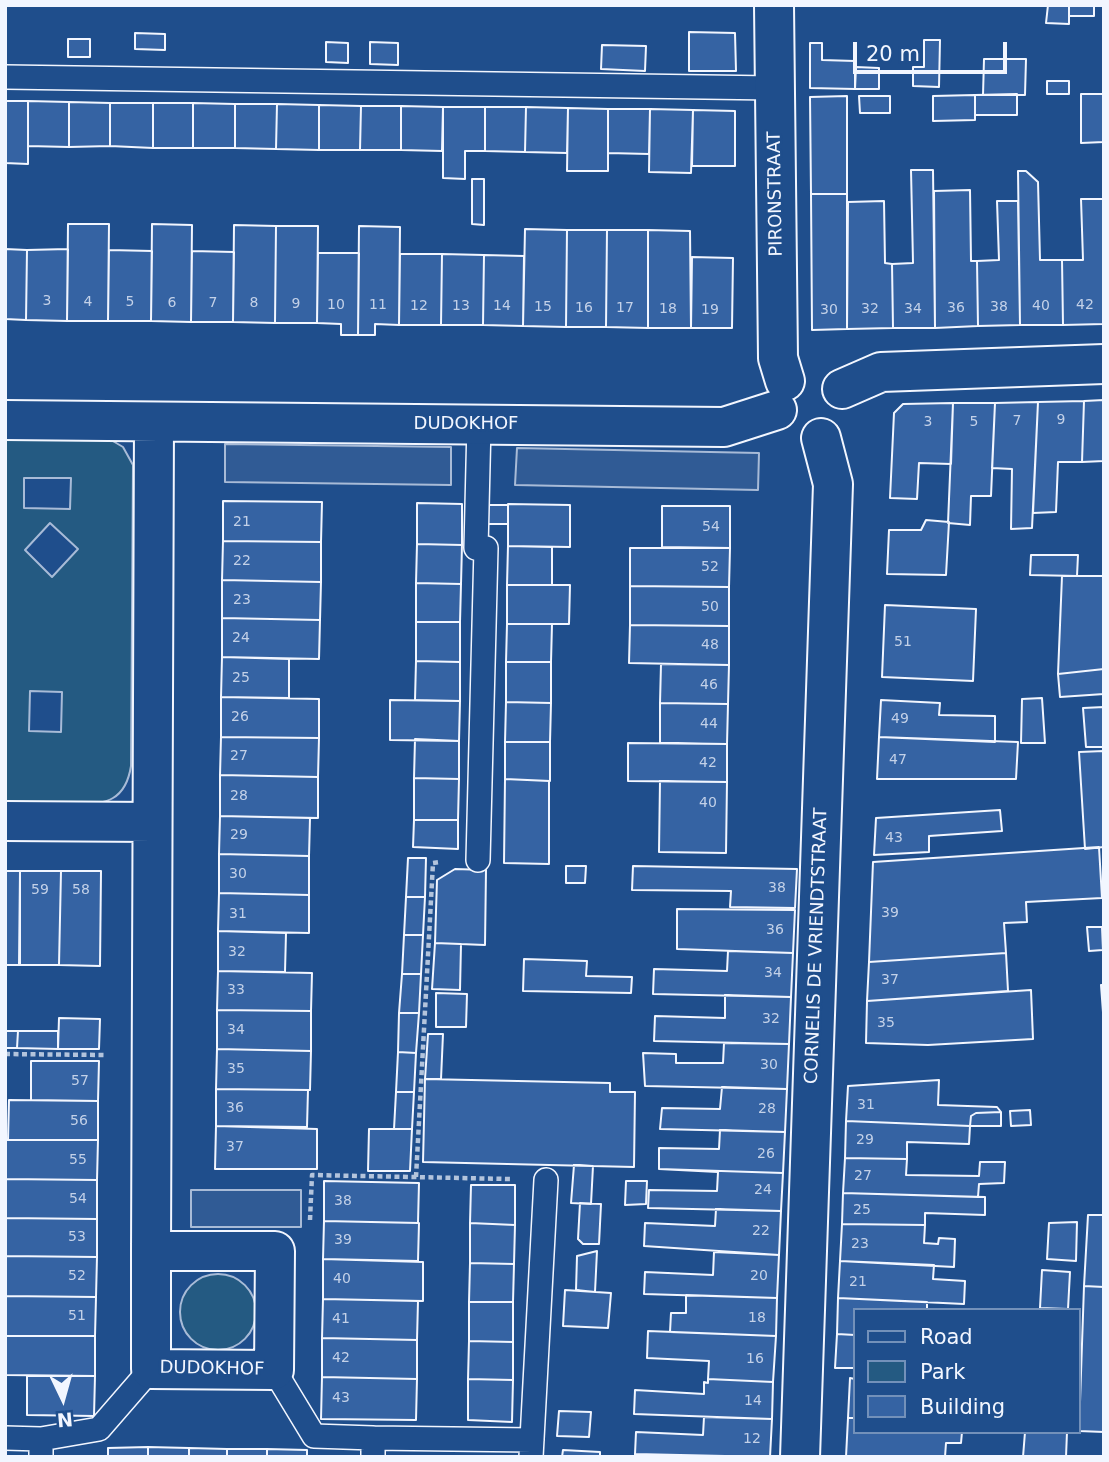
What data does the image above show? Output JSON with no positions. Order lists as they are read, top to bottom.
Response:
{
  "streets": {
    "street": ["PIRONSTRAAT", "DUDOKHOF", "CORNELIS DE VRIENDTSTRAAT"]
  },
  "crossings": [
    ["PIRONSTRAAT", "DUDOKHOF"],
    ["PIRONSTRAAT", "CORNELIS DE VRIENDTSTRAAT"],
    ["DUDOKHOF", "CORNELIS DE VRIENDTSTRAAT"]
  ],
  "house_numbers": [
    "3",
    "4",
    "5",
    "6",
    "7",
    "8",
    "9",
    "10",
    "11",
    "42",
    "12",
    "13",
    "14",
    "40",
    "15",
    "38",
    "16",
    "17",
    "36",
    "18",
    "32",
    "34",
    "19",
    "30",
    "9",
    "7",
    "3",
    "5",
    "21",
    "54",
    "22",
    "52",
    "23",
    "50",
    "24",
    "51",
    "48",
    "25",
    "46",
    "26",
    "49",
    "44",
    "27",
    "47",
    "42",
    "28",
    "40",
    "29",
    "43",
    "30",
    "38",
    "59",
    "58",
    "39",
    "31",
    "36",
    "32",
    "34",
    "37",
    "33",
    "32",
    "35",
    "34",
    "30",
    "35",
    "57",
    "31",
    "36",
    "28",
    "56",
    "29",
    "37",
    "26",
    "55",
    "27",
    "24",
    "54",
    "38",
    "25",
    "22",
    "53",
    "39",
    "23",
    "52",
    "20",
    "40",
    "21",
    "51",
    "18",
    "41",
    "42",
    "16",
    "43",
    "14",
    "12"
  ],
  "legend": ["Road", "Park", "Building"],
  "scale_bar": "20 m",
  "north": "bottom"
}
